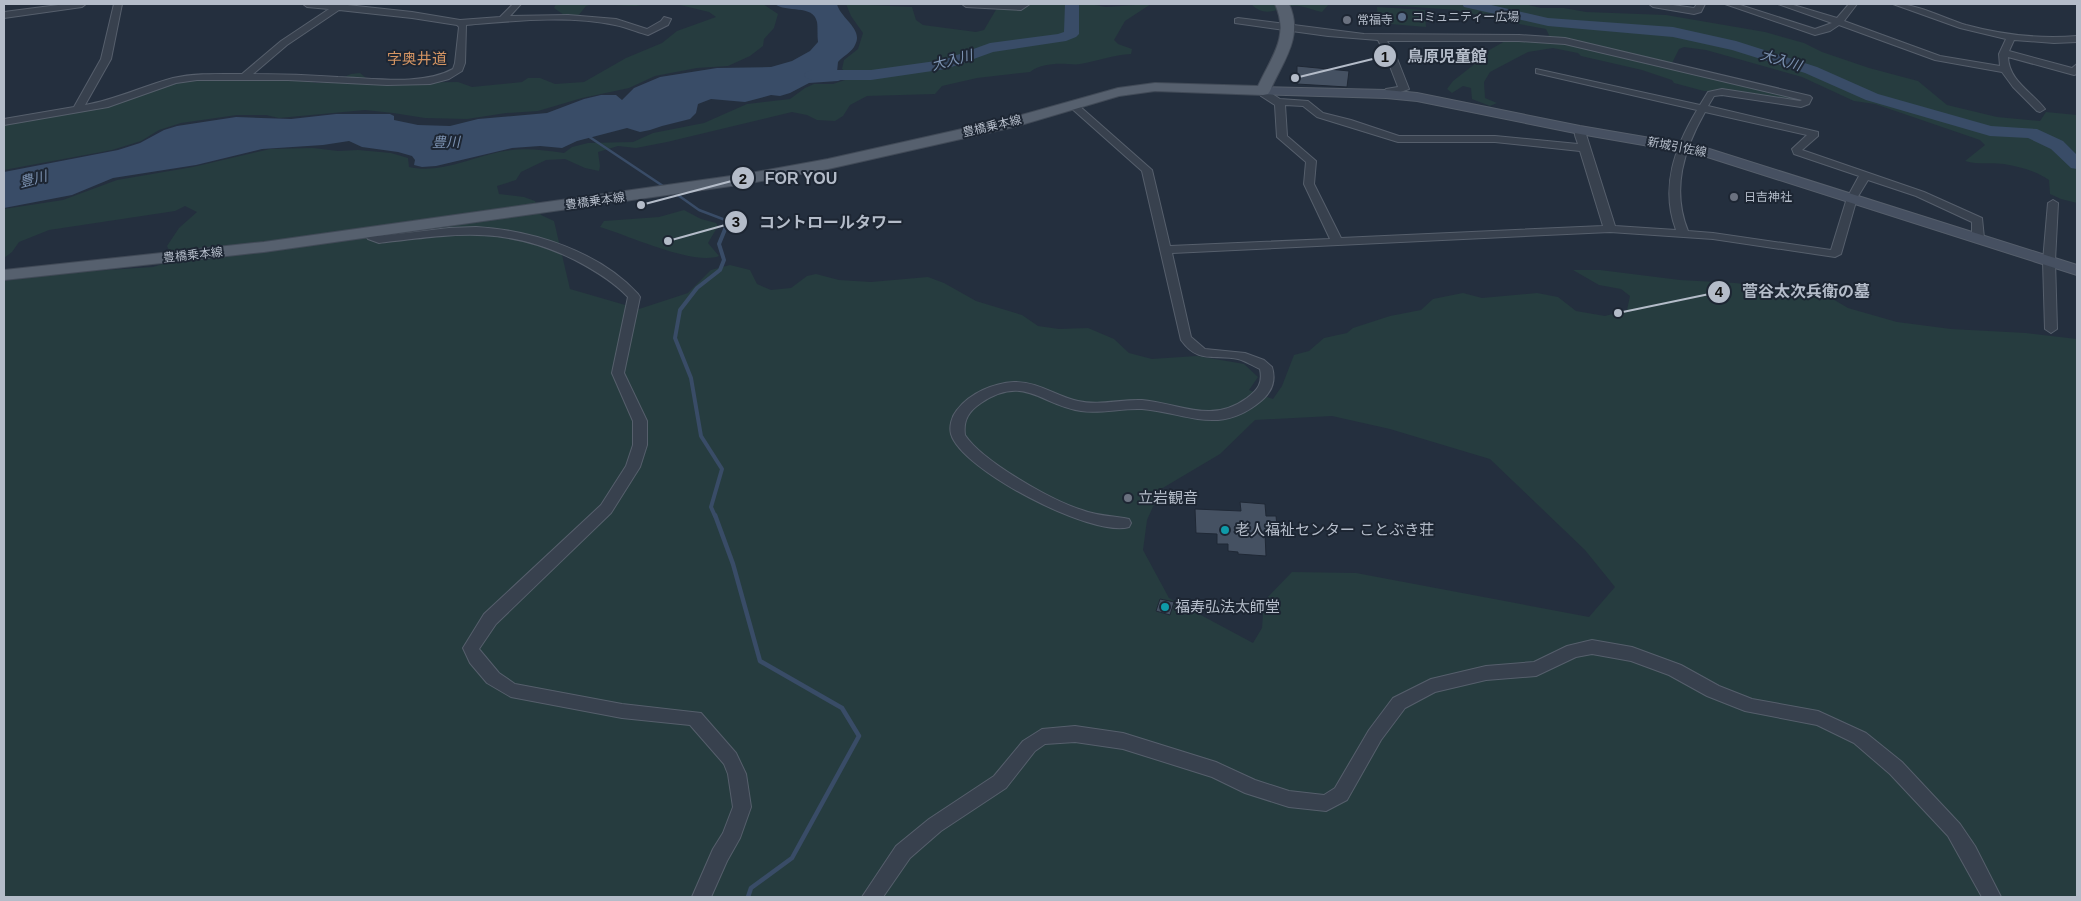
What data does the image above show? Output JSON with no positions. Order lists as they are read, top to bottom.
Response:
{
  "streets": {
    "main road": ["豊橋乗本線", "新城引佐線"]
  },
  "crossings": [
    ["豊橋乗本線", "新城引佐線"]
  ],
  "districts": ["字奥井道"],
  "water": ["大入川", "豊川"],
  "places": [
    "コミュニティー広場",
    "常福寺",
    "鳥原児童館",
    "日吉神社",
    "FOR YOU",
    "コントロールタワー",
    "菅谷太次兵衛の墓",
    "立岩観音",
    "老人福祉センター ことぶき荘",
    "福寿弘法太師堂"
  ]
}
